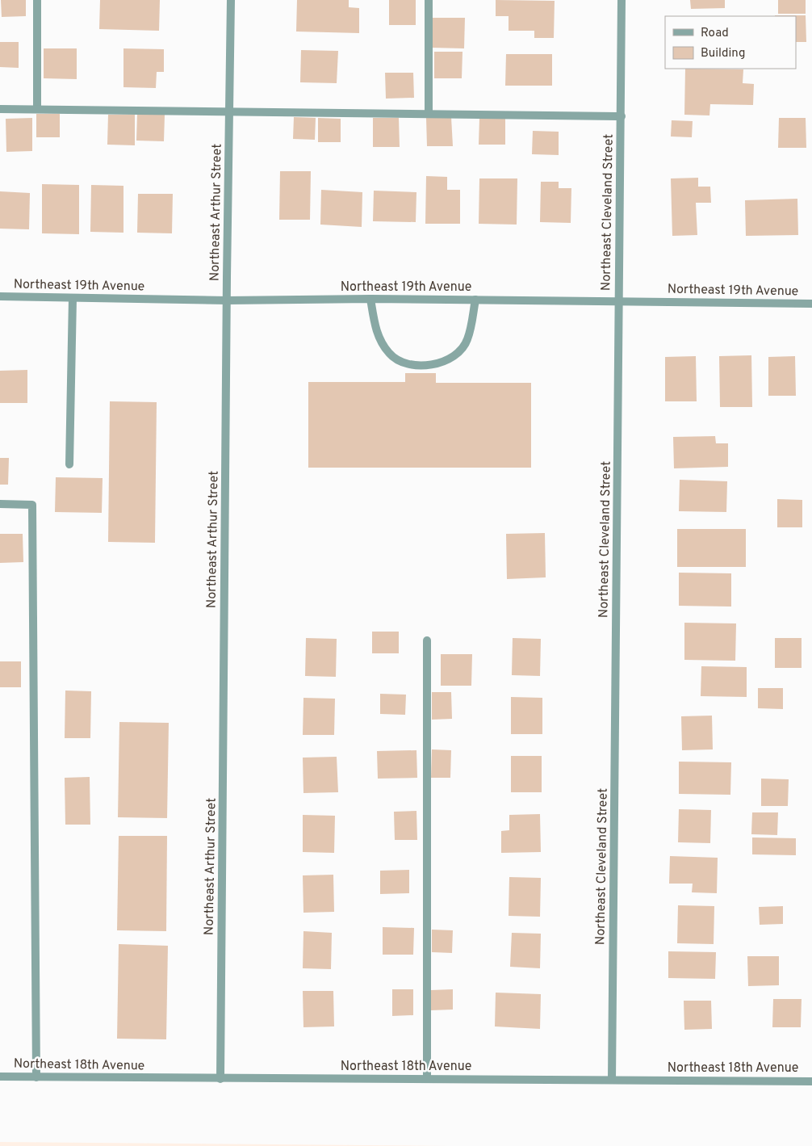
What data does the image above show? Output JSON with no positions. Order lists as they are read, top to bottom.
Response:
{
  "streets": {
    "street": [
      "Northeast Arthur Street",
      "Northeast Cleveland Street",
      "Northeast 19th Avenue",
      "Northeast 18th Avenue"
    ]
  },
  "crossings": [
    ["Northeast Arthur Street", "Northeast 19th Avenue"],
    ["Northeast Arthur Street", "Northeast 18th Avenue"],
    ["Northeast Cleveland Street", "Northeast 19th Avenue"],
    ["Northeast Cleveland Street", "Northeast 18th Avenue"]
  ],
  "legend": ["Road", "Building"]
}
